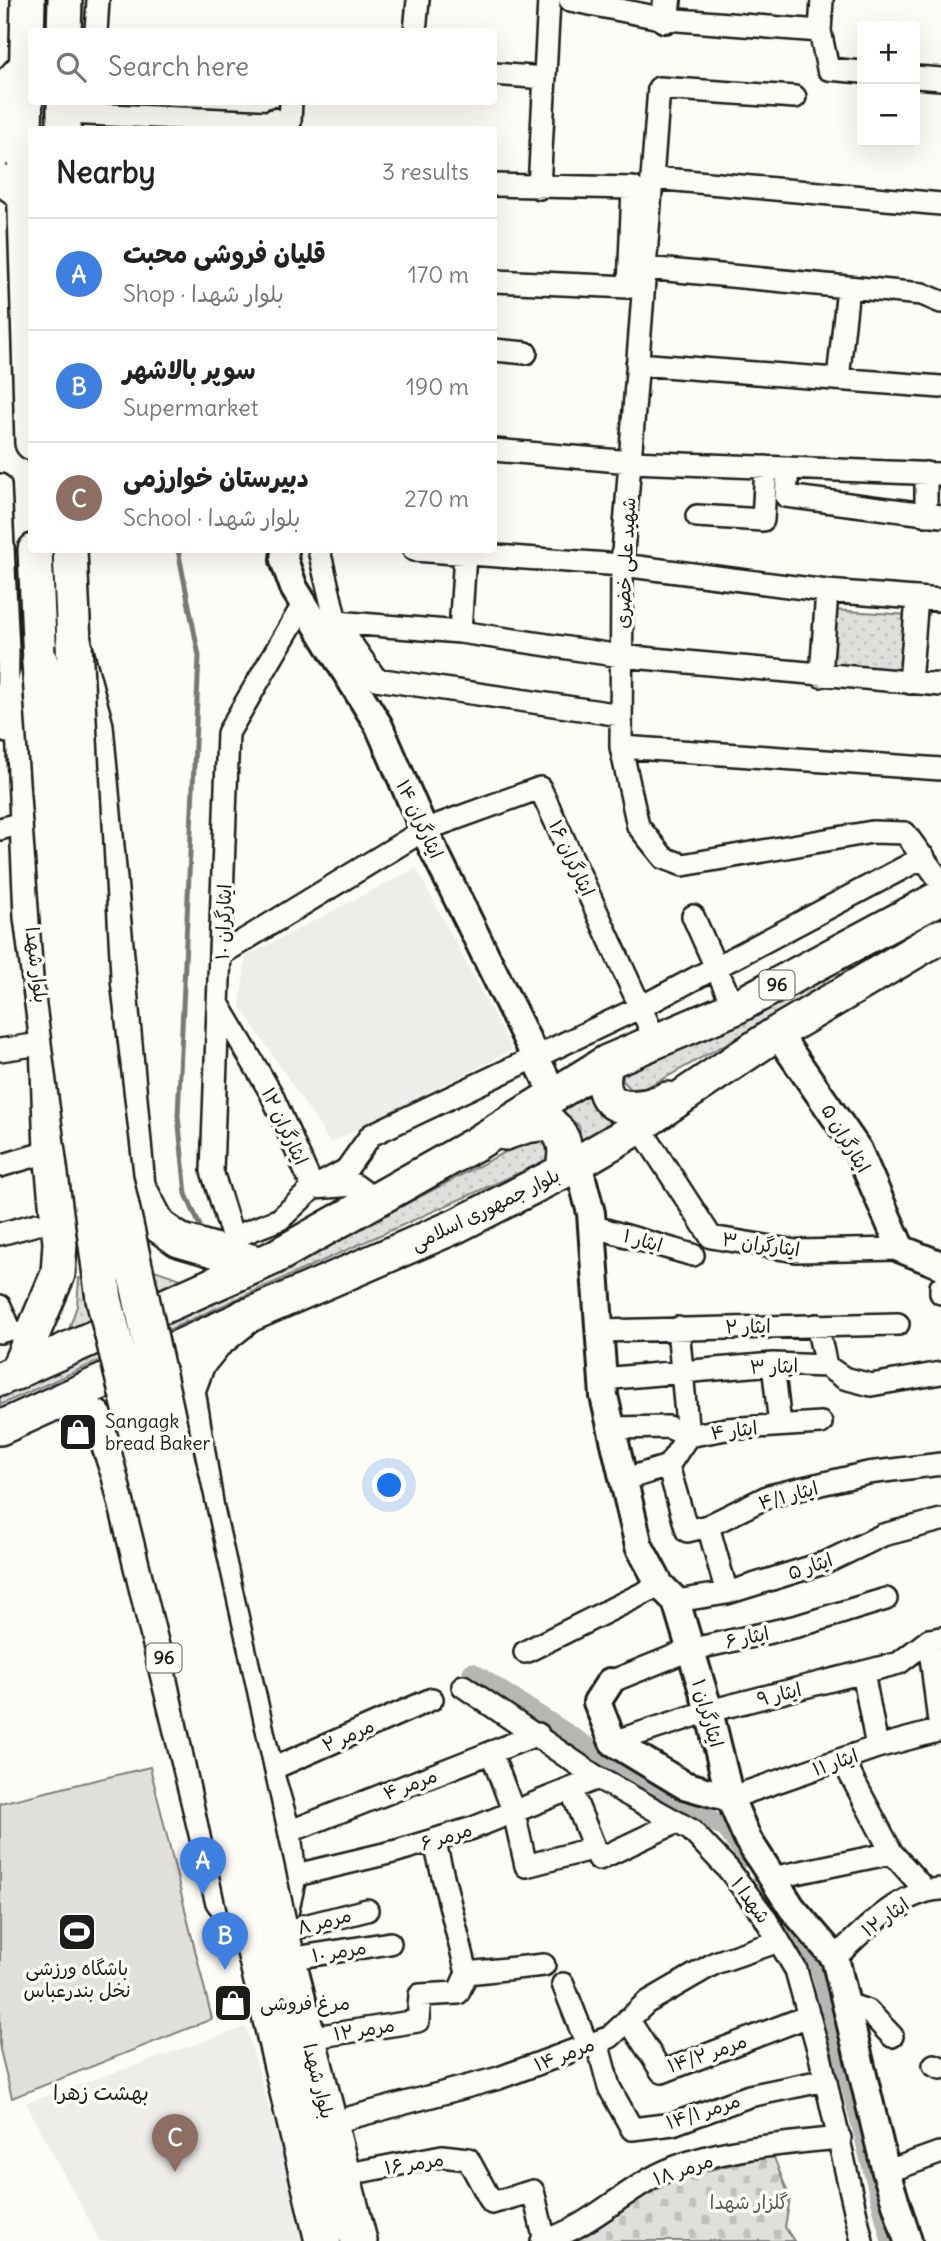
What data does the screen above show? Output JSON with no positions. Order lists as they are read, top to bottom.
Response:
{
  "streets": {
    "highway": ["بلوار شهدا", "96"],
    "main road": ["بلوار جمهوری اسلامی"],
    "street": [
      "شهید علی خضری",
      "ایثارگران ۱۴",
      "ایثارگران ۱۶",
      "ایثارگران ۱۰",
      "ایثارگران ۱۲",
      "ایثارگران ۵",
      "ایثار ۱",
      "ایثارگران ۳",
      "ایثار ۲",
      "ایثار ۳",
      "ایثار ۴",
      "ایثار ۴/۱",
      "ایثار ۵",
      "ایثار ۶",
      "ایثار ۹",
      "ایثارگران ۱",
      "مرمر ۲",
      "ایثار ۱۱",
      "مرمر ۴",
      "مرمر ۶",
      "شهدا ۱",
      "ایثار ۱۲",
      "مرمر ۸",
      "مرمر ۱۰",
      "مرمر ۱۲",
      "مرمر ۱۴/۲",
      "مرمر ۱۴",
      "مرمر ۱۴/۱",
      "مرمر ۱۶",
      "مرمر ۱۸"
    ]
  },
  "crossings": [
    ["ایثارگران ۱۴", "ایثارگران ۱۶"],
    ["ایثارگران ۱۴", "ایثارگران ۱۰"],
    ["ایثارگران ۱۴", "96"],
    ["ایثارگران ۱۶", "96"],
    ["ایثارگران ۱۰", "96"],
    ["ایثارگران ۱۰", "ایثارگران ۱۲"],
    ["بلوار شهدا", "96"],
    ["بلوار شهدا", "مرمر ۸"],
    ["بلوار شهدا", "مرمر ۱۰"],
    ["بلوار شهدا", "مرمر ۱۲"],
    ["بلوار شهدا", "مرمر ۱۴"],
    ["بلوار شهدا", "مرمر ۱۶"],
    ["96", "ایثارگران ۱۲"],
    ["96", "بلوار جمهوری اسلامی"],
    ["96", "مرمر ۲"],
    ["96", "مرمر ۴"],
    ["96", "مرمر ۶"],
    ["96", "مرمر ۸"],
    ["96", "مرمر ۱۰"],
    ["ایثارگران ۵", "بلوار جمهوری اسلامی"],
    ["ایثارگران ۵", "ایثارگران ۳"],
    ["بلوار جمهوری اسلامی", "ایثارگران ۳"],
    ["بلوار جمهوری اسلامی", "ایثارگران ۱"],
    ["ایثار ۱", "ایثارگران ۱"],
    ["ایثار ۲", "ایثارگران ۱"],
    ["ایثار ۳", "ایثارگران ۱"],
    ["ایثار ۵", "ایثارگران ۱"],
    ["ایثار ۶", "ایثارگران ۱"],
    ["ایثار ۹", "ایثارگران ۱"],
    ["ایثارگران ۱", "ایثار ۱۱"],
    ["ایثارگران ۱", "ایثار ۱۲"],
    ["مرمر ۴", "شهدا ۱"],
    ["مرمر ۶", "شهدا ۱"],
    ["شهدا ۱", "مرمر ۱۴/۲"],
    ["شهدا ۱", "مرمر ۱۴"],
    ["شهدا ۱", "مرمر ۱۴/۱"],
    ["شهدا ۱", "مرمر ۱۸"],
    ["مرمر ۸", "مرمر ۱۰"],
    ["مرمر ۱۴/۲", "مرمر ۱۴"],
    ["مرمر ۱۴", "مرمر ۱۴/۱"],
    ["مرمر ۱۶", "مرمر ۱۸"]
  ],
  "districts": ["بهشت زهرا"],
  "parks": ["گلزار شهدا"],
  "places": {
    "shop": ["Sangagk bread Baker", "مرغ فروشی"],
    "sports": ["باشگاه ورزشی نخل بندرعباس"]
  },
  "page": {
    "map_buttons": ["+", "−"],
    "search": "Search here",
    "heading": ["Nearby", "3 results"],
    "list": [
      {
        "mark": "A",
        "name": "قلیان فروشی محبت",
        "note": "Shop · بلوار شهدا",
        "value": "170 m"
      },
      {
        "mark": "B",
        "name": "سوپر بالاشهر",
        "note": "Supermarket",
        "value": "190 m"
      },
      {
        "mark": "C",
        "name": "دبیرستان خوارزمی",
        "note": "School · بلوار شهدا",
        "value": "270 m"
      }
    ],
    "pins": ["A", "B", "C"]
  }
}
